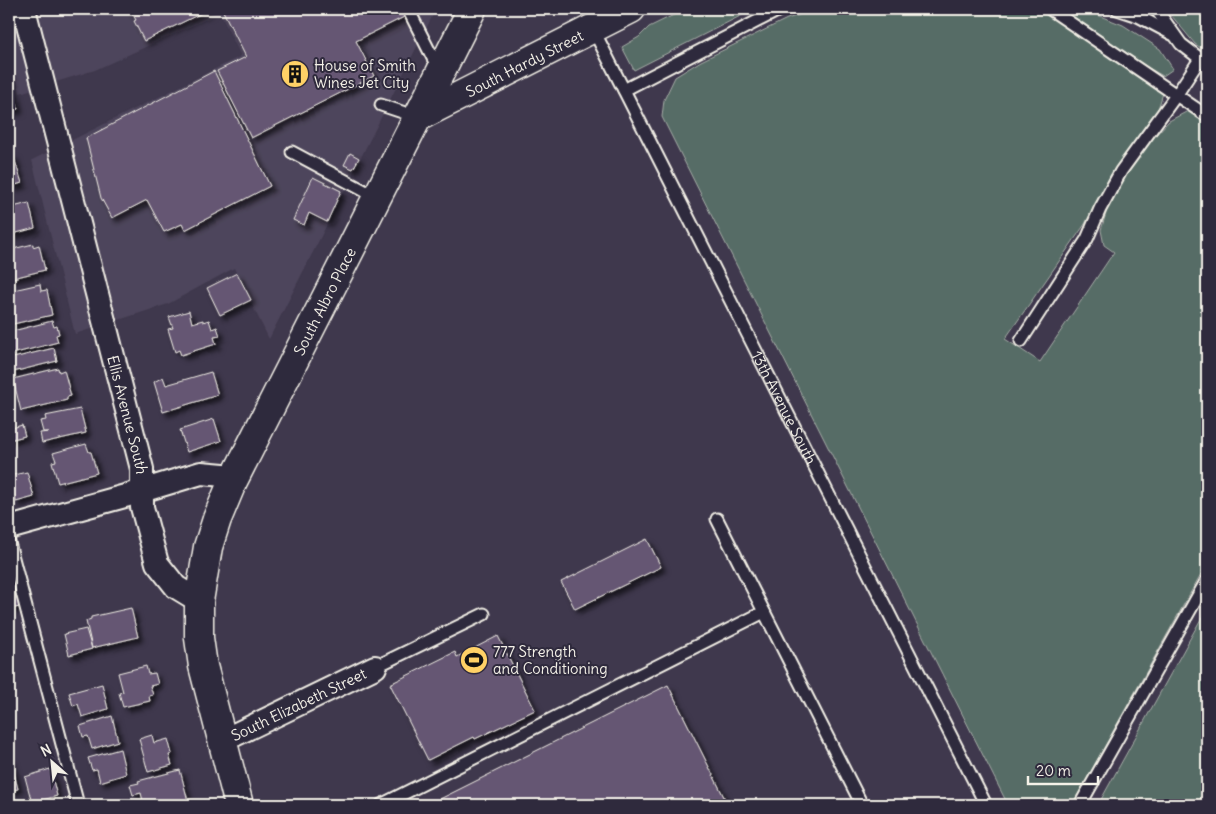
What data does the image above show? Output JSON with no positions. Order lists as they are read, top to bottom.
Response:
{
  "streets": {
    "street": [
      "South Hardy Street",
      "South Albro Place",
      "Ellis Avenue South",
      "South Elizabeth Street"
    ],
    "lane": ["13th Avenue South"]
  },
  "crossings": [
    ["South Hardy Street", "South Albro Place"],
    ["South Hardy Street", "13th Avenue South"],
    ["South Albro Place", "Ellis Avenue South"]
  ],
  "places": {
    "building": ["House of Smith Wines Jet City"],
    "sports": ["777 Strength and Conditioning"]
  },
  "scale_bar": "20 m",
  "north": "top left"
}
